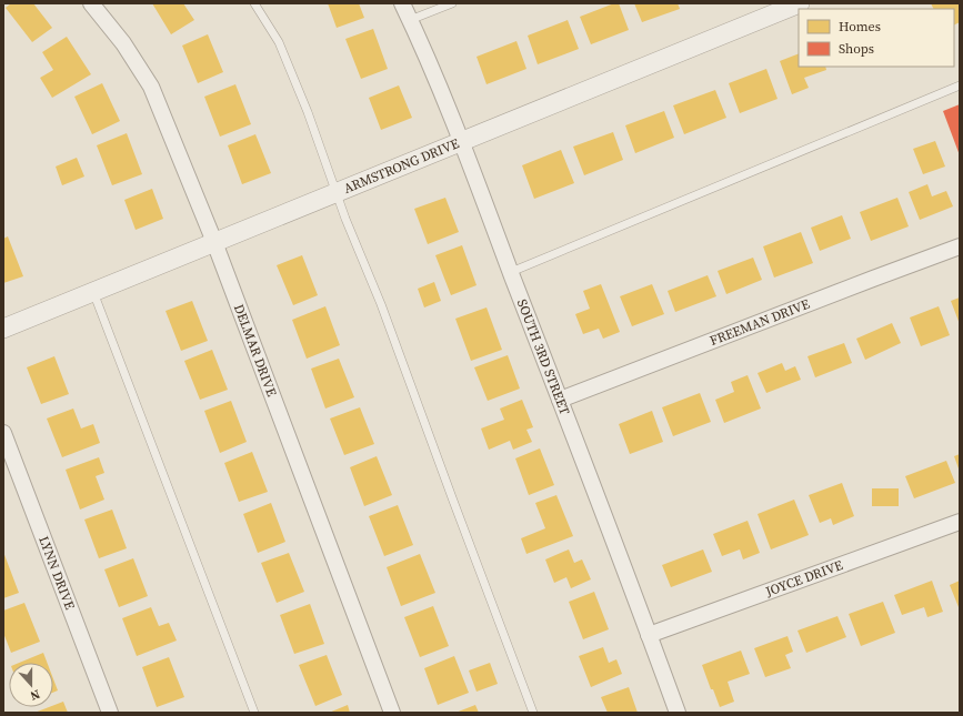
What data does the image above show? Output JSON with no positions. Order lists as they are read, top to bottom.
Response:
{
  "streets": {
    "street": [
      "ARMSTRONG DRIVE",
      "FREEMAN DRIVE",
      "DELMAR DRIVE",
      "SOUTH 3RD STREET",
      "LYNN DRIVE",
      "JOYCE DRIVE"
    ]
  },
  "crossings": [
    ["ARMSTRONG DRIVE", "DELMAR DRIVE"],
    ["ARMSTRONG DRIVE", "SOUTH 3RD STREET"],
    ["FREEMAN DRIVE", "SOUTH 3RD STREET"],
    ["SOUTH 3RD STREET", "JOYCE DRIVE"]
  ],
  "legend": ["Homes", "Shops"],
  "north": "bottom"
}
